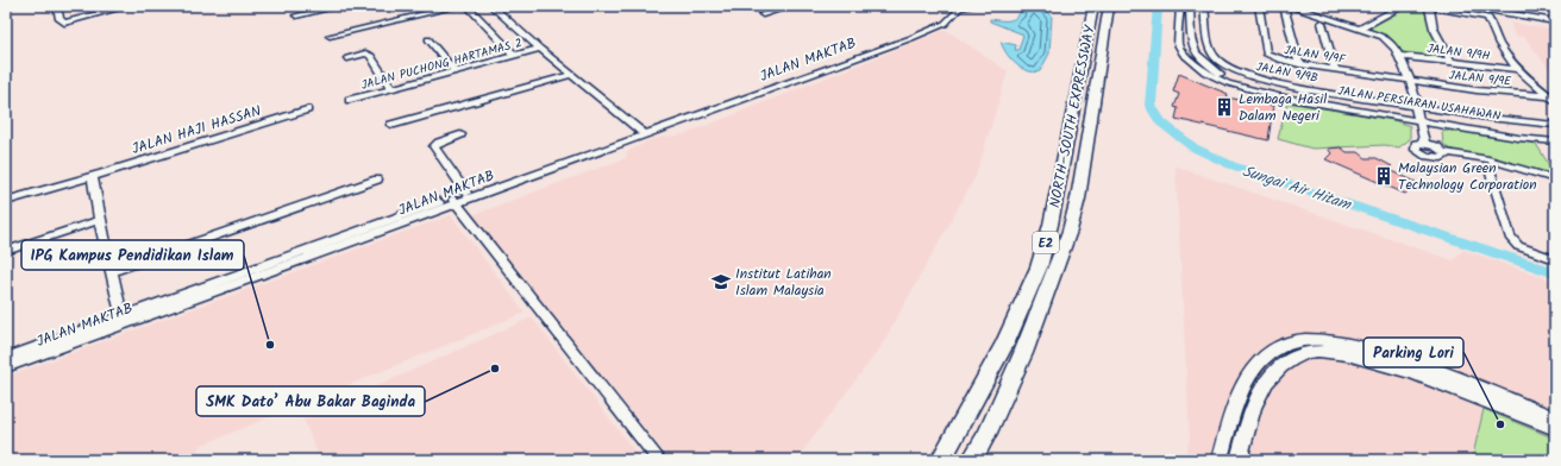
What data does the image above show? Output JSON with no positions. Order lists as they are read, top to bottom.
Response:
{
  "streets": {
    "highway": ["NORTH–SOUTH EXPRESSWAY", "E2"],
    "street": [
      "JALAN 9/9H",
      "JALAN 9/9F",
      "JALAN MAKTAB",
      "JALAN PUCHONG HARTAMAS 2",
      "JALAN 9/9B",
      "JALAN 9/9E",
      "JALAN PERSIARAN USAHAWAN",
      "JALAN HAJI HASSAN"
    ]
  },
  "crossings": [
    ["JALAN 9/9F", "JALAN 9/9E"],
    ["JALAN 9/9B", "JALAN PERSIARAN USAHAWAN"]
  ],
  "water": ["Sungai Air Hitam"],
  "places": {
    "building": ["Lembaga Hasil Dalam Negeri", "Malaysian Green Technology Corporation"],
    "school or university": ["Institut Latihan Islam Malaysia"],
    "other": ["IPG Kampus Pendidikan Islam", "SMK Dato’ Abu Bakar Baginda", "Parking Lori"]
  }
}
